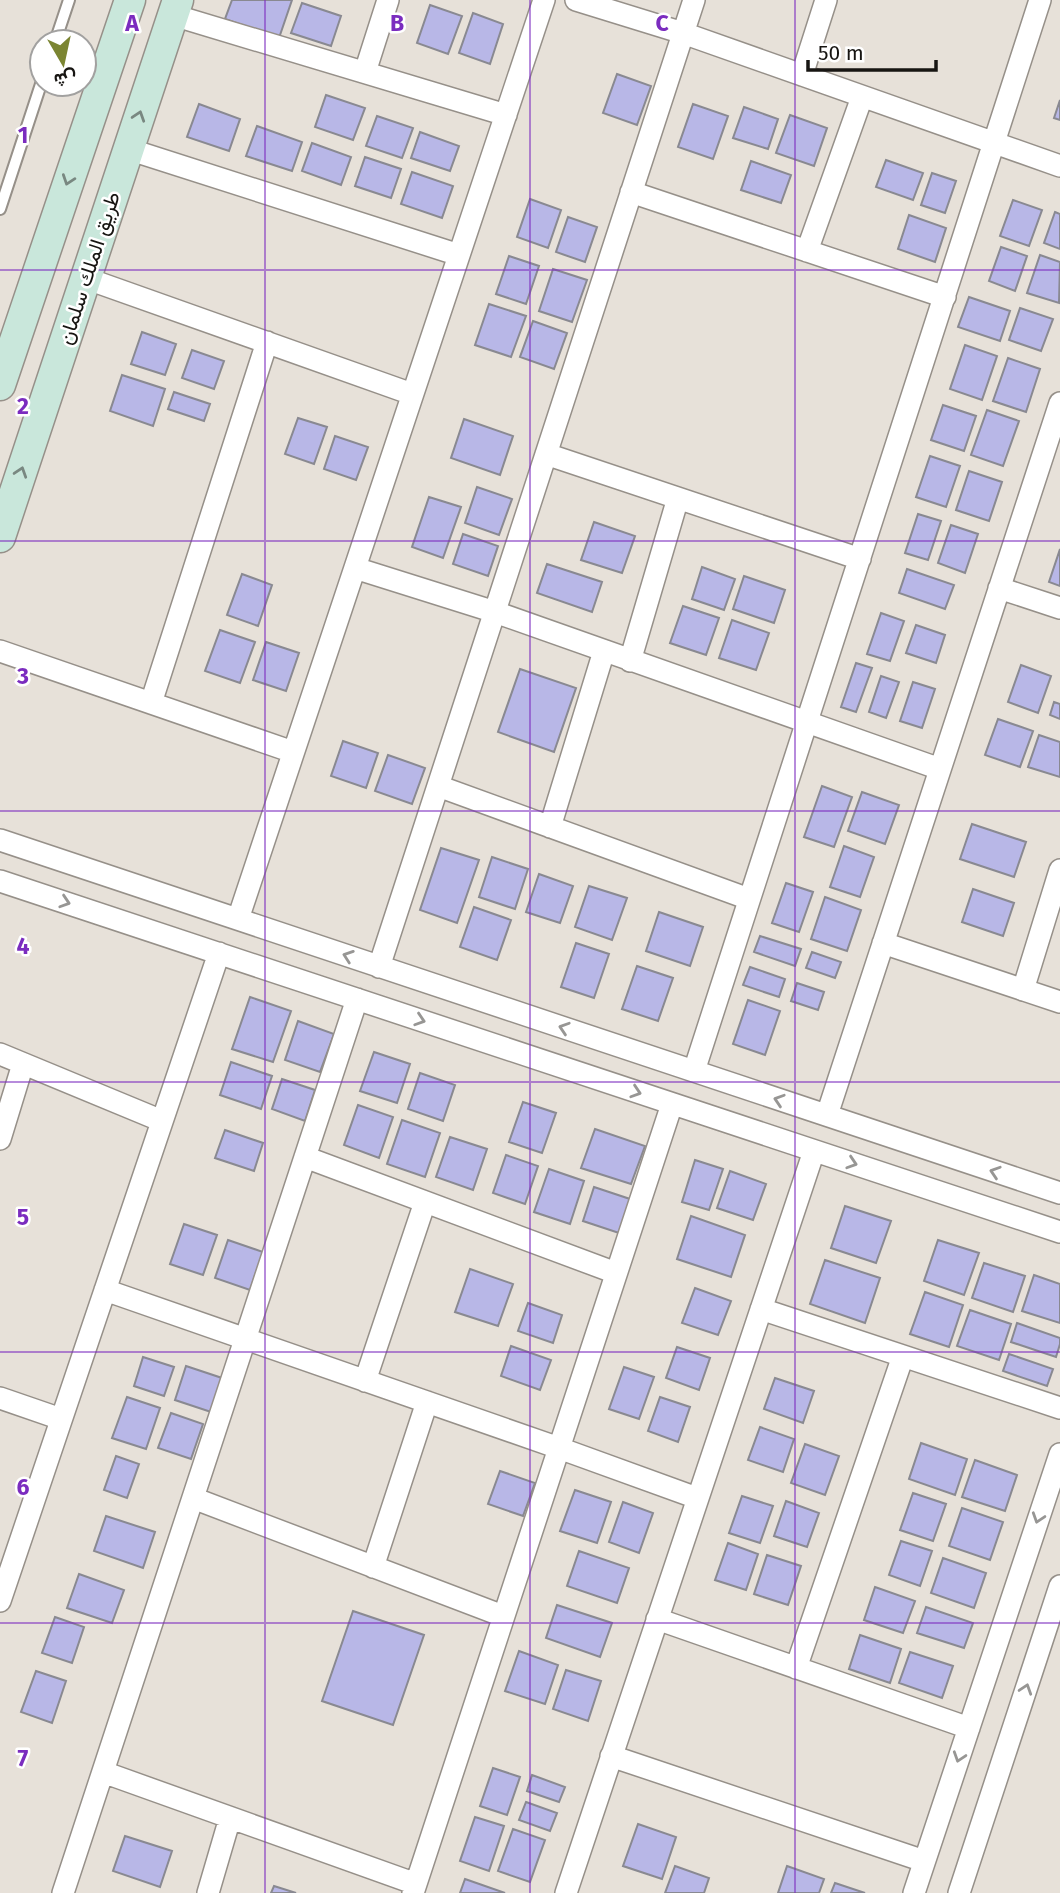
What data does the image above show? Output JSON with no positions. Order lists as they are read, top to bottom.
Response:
{
  "streets": {
    "main road": ["طريق الملك سلمان"]
  },
  "scale_bar": "50 m",
  "north": "bottom",
  "grid": {
    "columns": ["A", "B", "C"],
    "rows": [
      "1",
      "2",
      "3",
      "4",
      "5",
      "6",
      "7"
    ]
  }
}
